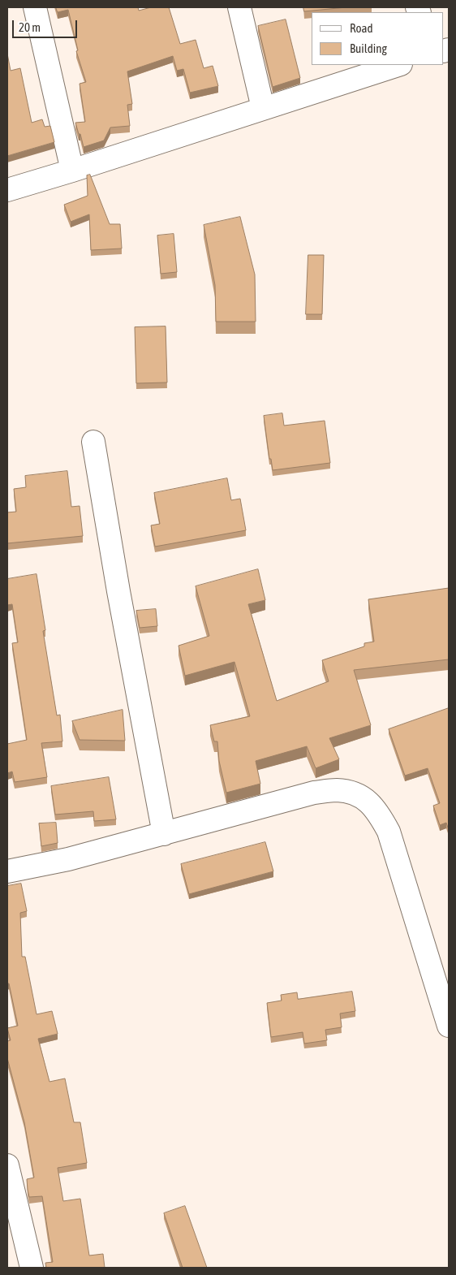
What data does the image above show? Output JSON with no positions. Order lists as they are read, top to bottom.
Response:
{
  "legend": ["Road", "Building"],
  "scale_bar": "20 m"
}
